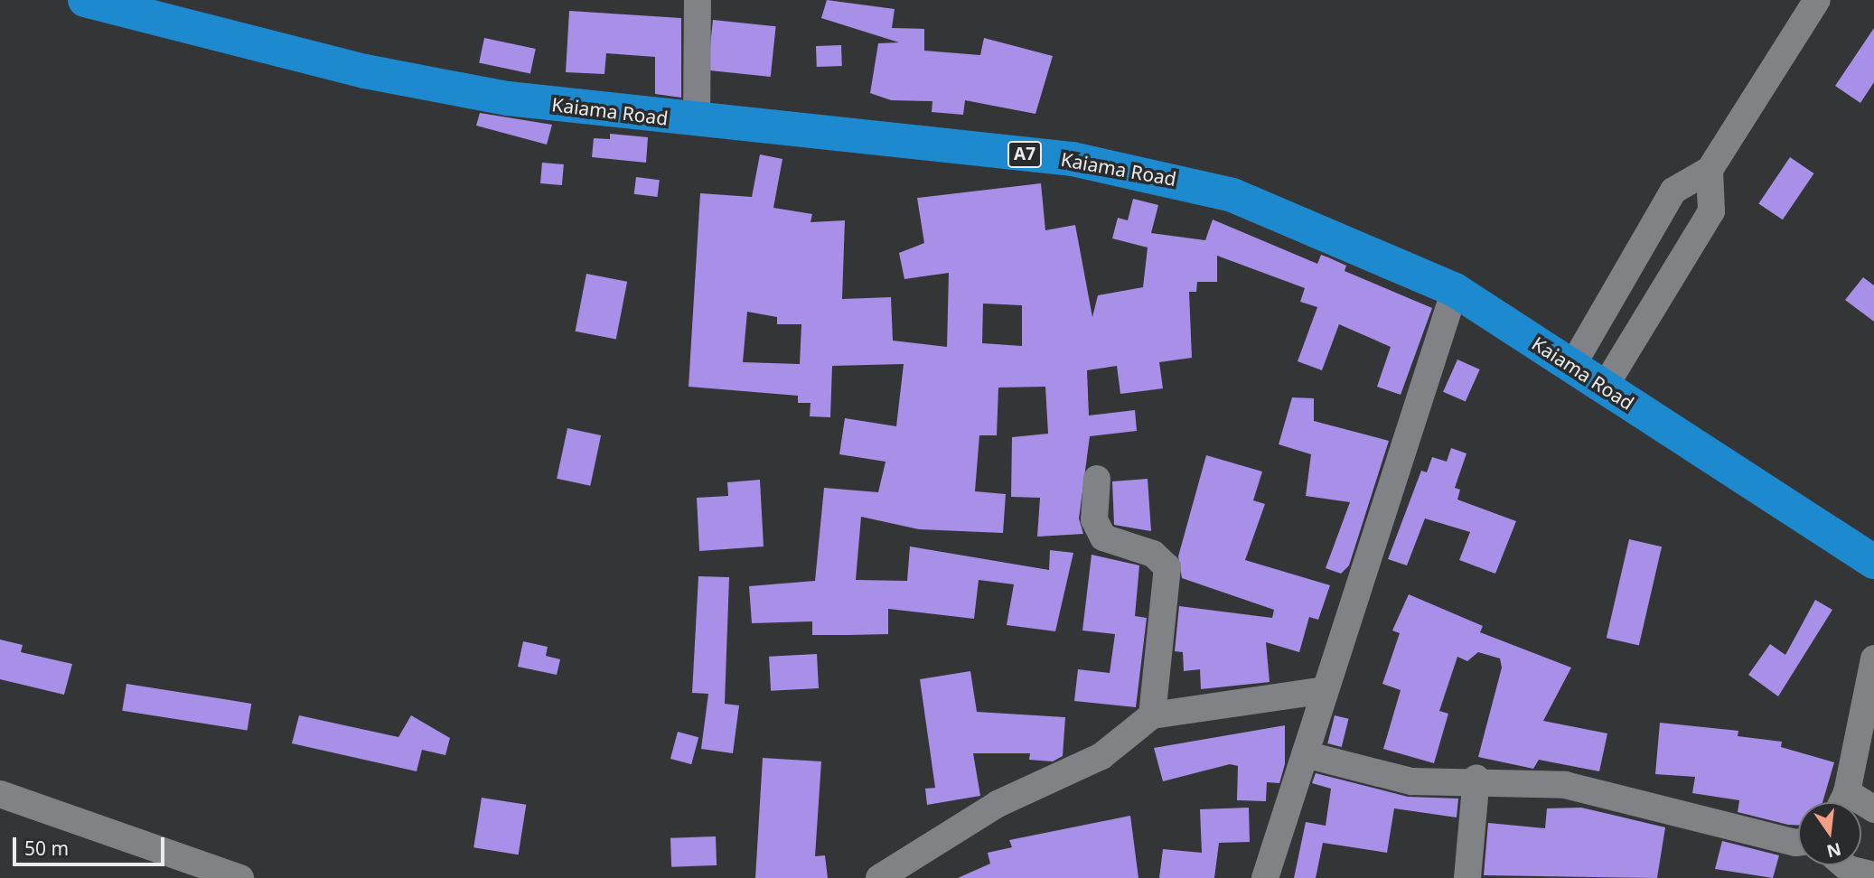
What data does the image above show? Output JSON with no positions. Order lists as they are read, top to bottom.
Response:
{
  "streets": {
    "highway": ["Kaiama Road", "A7"]
  },
  "scale_bar": "50 m",
  "north": "bottom"
}
